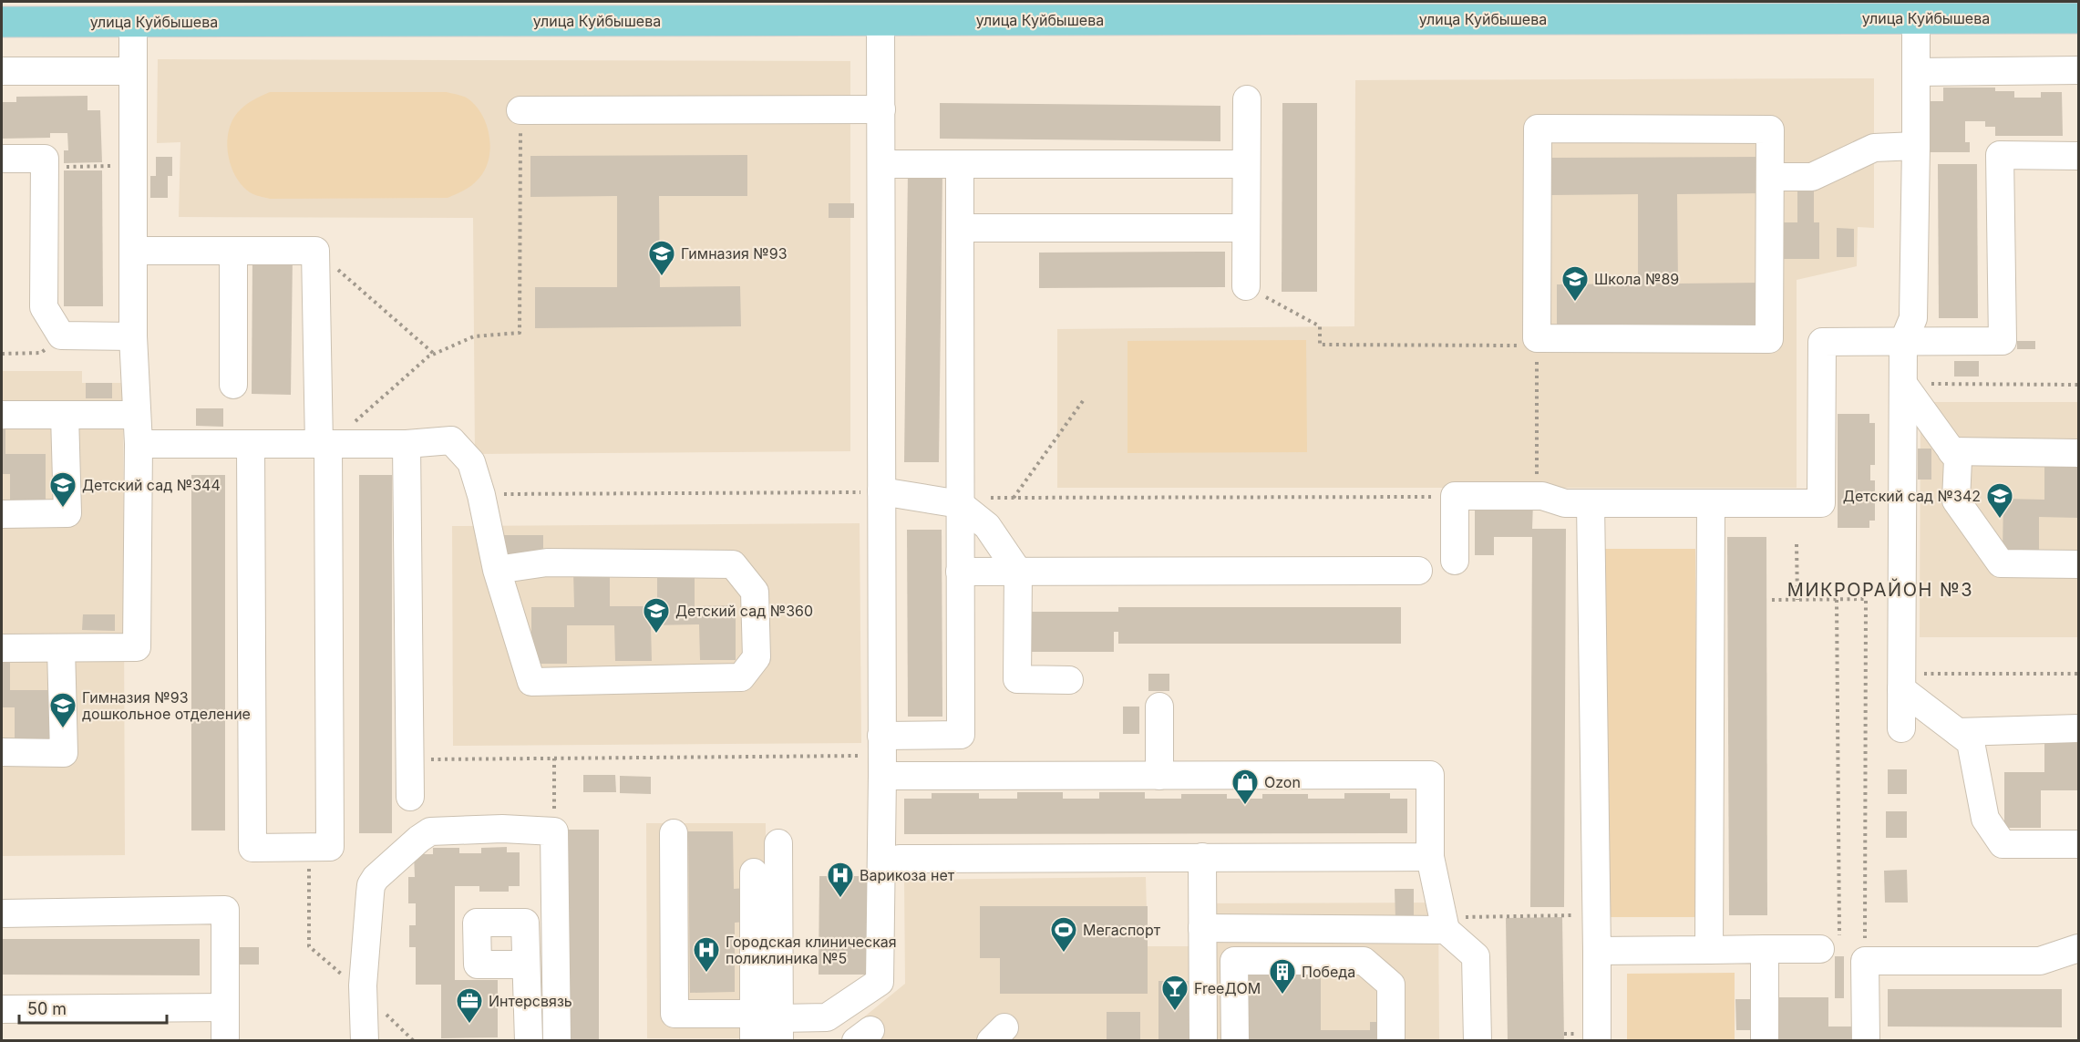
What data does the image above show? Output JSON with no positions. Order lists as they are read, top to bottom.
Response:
{
  "streets": {
    "main road": ["улица Куйбышева"]
  },
  "districts": ["МИКРОРАЙОН №3"],
  "places": {
    "school or university": [
      "Гимназия №93",
      "Школа №89",
      "Детский сад №344",
      "Детский сад №342",
      "Детский сад №360",
      "Гимназия №93 дошкольное отделение"
    ],
    "shop": ["Ozon"],
    "hospital": ["Варикоза нет", "Городская клиническая поликлиника №5"],
    "sports": ["Мегаспорт"],
    "building": ["Победа"],
    "bar": ["FreeДОМ"],
    "office": ["Интерсвязь"]
  },
  "scale_bar": "50 m"
}
